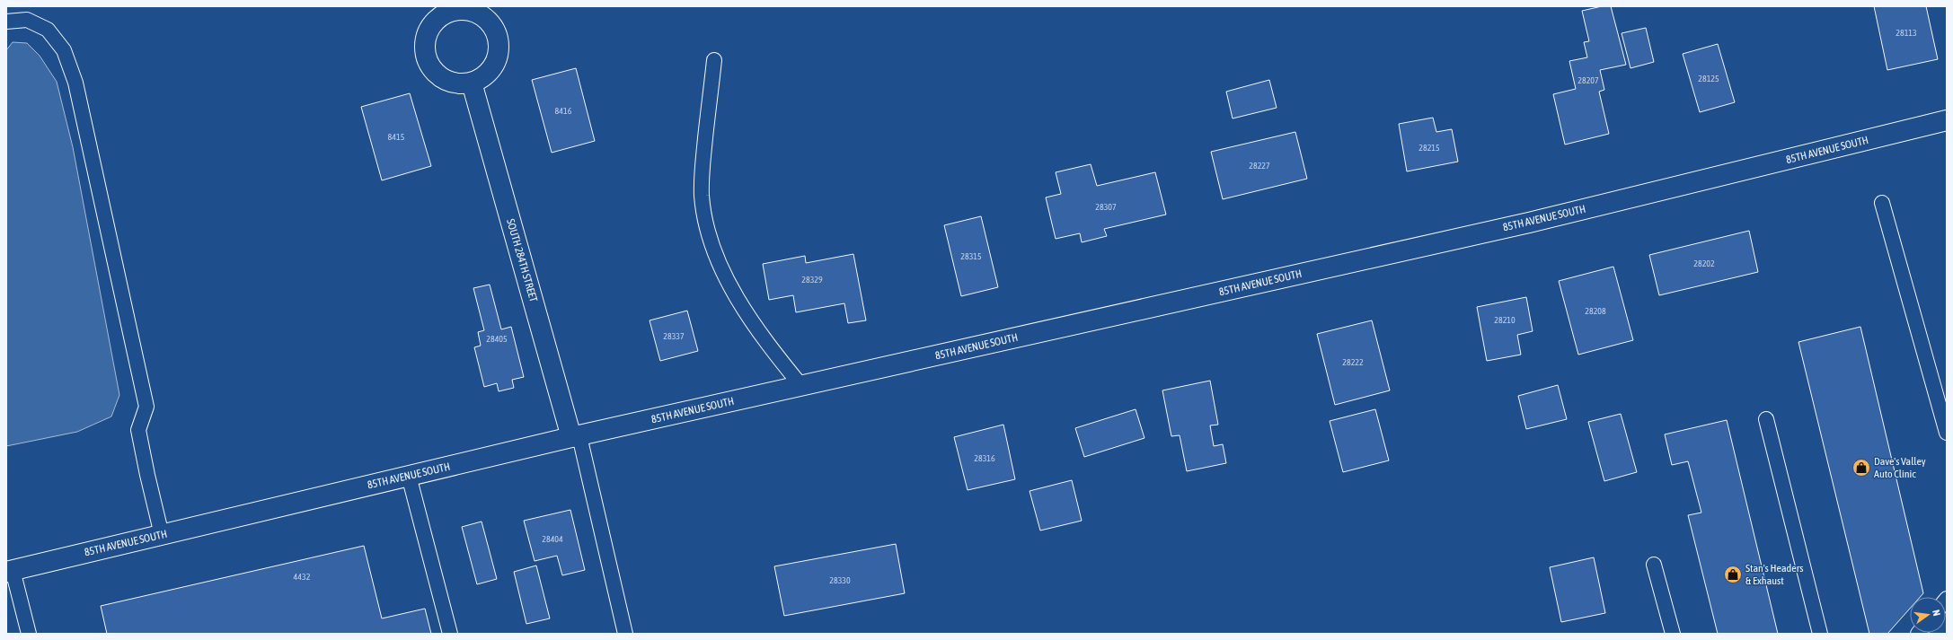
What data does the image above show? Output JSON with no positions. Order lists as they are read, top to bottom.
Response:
{
  "streets": {
    "street": ["85TH AVENUE SOUTH", "SOUTH 284TH STREET"]
  },
  "crossings": [
    ["85TH AVENUE SOUTH", "SOUTH 284TH STREET"]
  ],
  "places": {
    "shop": ["Dave's Valley Auto Clinic", "Stan's Headers & Exhaust"]
  },
  "house_numbers": [
    "28113",
    "28125",
    "28207",
    "8416",
    "8415",
    "28215",
    "28227",
    "28307",
    "28315",
    "28202",
    "28329",
    "28208",
    "28210",
    "28337",
    "28405",
    "28222",
    "28316",
    "28404",
    "4432",
    "28330"
  ],
  "north": "right"
}
